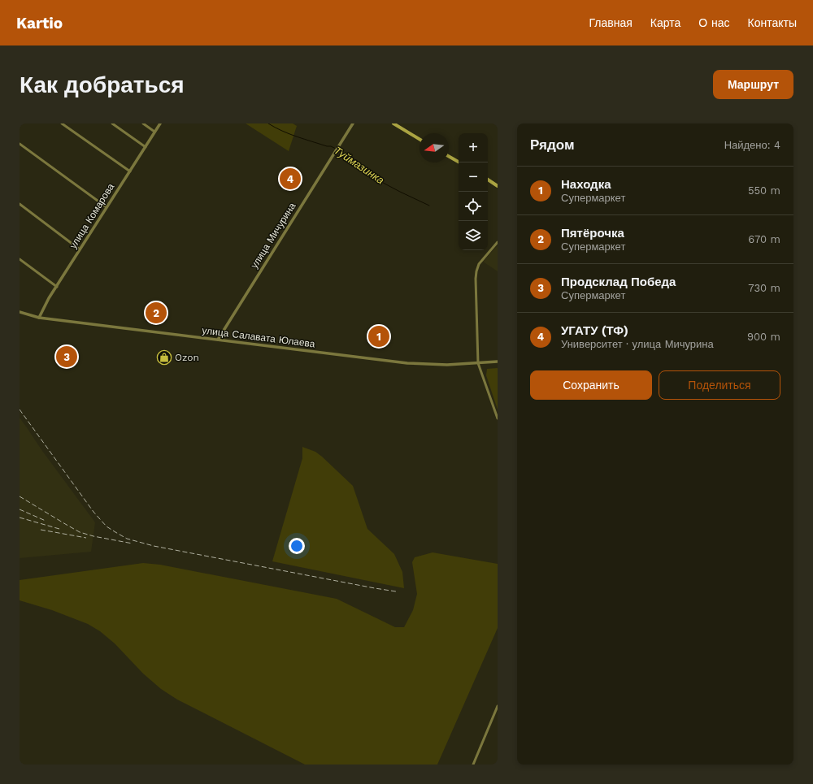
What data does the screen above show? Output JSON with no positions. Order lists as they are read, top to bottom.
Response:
{
  "streets": {
    "street": ["улица Комарова", "улица Мичурина", "улица Салавата Юлаева"]
  },
  "crossings": [
    ["улица Комарова", "улица Салавата Юлаева"],
    ["улица Мичурина", "улица Салавата Юлаева"]
  ],
  "water": ["Туймазинка"],
  "places": {
    "shop": ["Ozon"]
  },
  "north": "left",
  "page": {
    "header": "Kartio",
    "nav": [
      "Главная",
      "Карта",
      "О нас",
      "Контакты"
    ],
    "buttons": [
      "Маршрут",
      ["Сохранить", "Поделиться"]
    ],
    "title": "Как добраться",
    "heading": ["Рядом", "Найдено: 4"],
    "map_buttons": ["+", "−"],
    "list": [
      {
        "mark": "1",
        "name": "Находка",
        "note": "Супермаркет",
        "value": "550 m"
      },
      {
        "mark": "2",
        "name": "Пятёрочка",
        "note": "Супермаркет",
        "value": "670 m"
      },
      {
        "mark": "3",
        "name": "Продсклад Победа",
        "note": "Супермаркет",
        "value": "730 m"
      },
      {
        "mark": "4",
        "name": "УГАТУ (ТФ)",
        "note": "Университет · улица Мичурина",
        "value": "900 m"
      }
    ],
    "pins": [
      "4",
      "2",
      "1",
      "3"
    ]
  }
}
